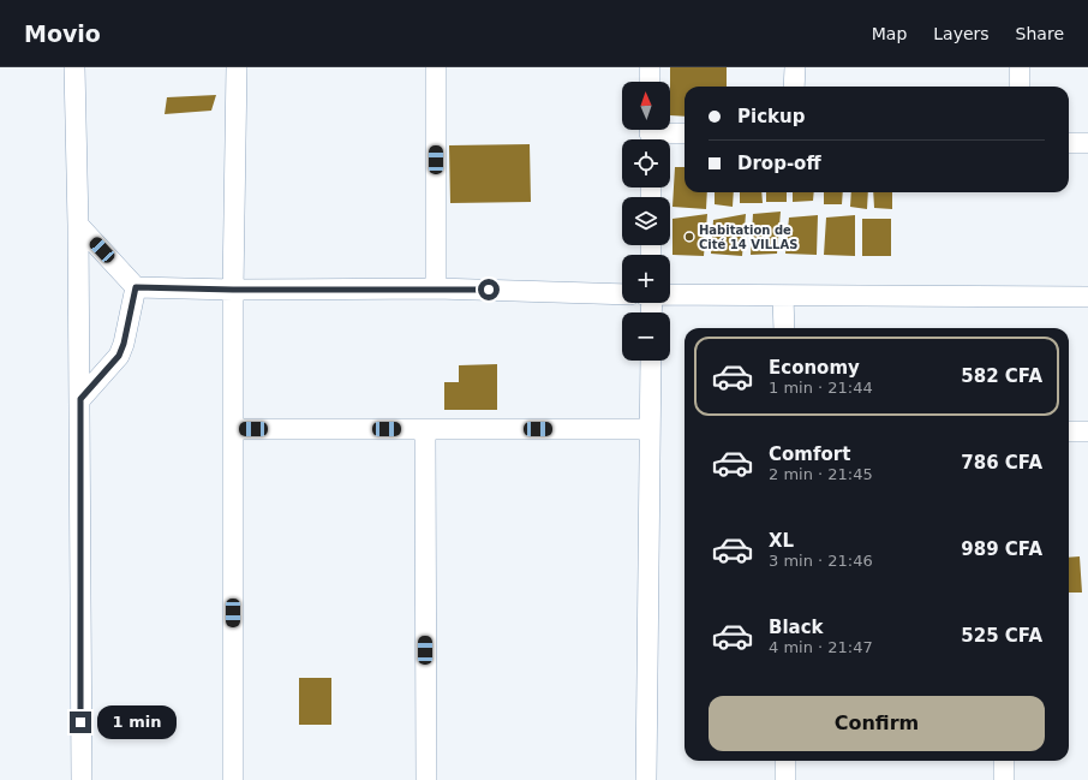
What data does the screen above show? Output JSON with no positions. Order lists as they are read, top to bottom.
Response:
{
  "places": ["Habitation de Cité 14 VILLAS"],
  "north": "top",
  "page": {
    "header": "Movio",
    "nav": ["Map", "Layers", "Share"],
    "map_buttons": ["+", "−"],
    "banner": ["Pickup", "Drop-off"],
    "list": [
      {
        "name": "Economy",
        "note": "1 min · 21:44",
        "value": "582 CFA"
      },
      {
        "name": "Comfort",
        "note": "2 min · 21:45",
        "value": "786 CFA"
      },
      {
        "name": "XL",
        "note": "3 min · 21:46",
        "value": "989 CFA"
      },
      {
        "name": "Black",
        "note": "4 min · 21:47",
        "value": "525 CFA"
      }
    ],
    "buttons": "Confirm",
    "bubble": "1 min"
  }
}
